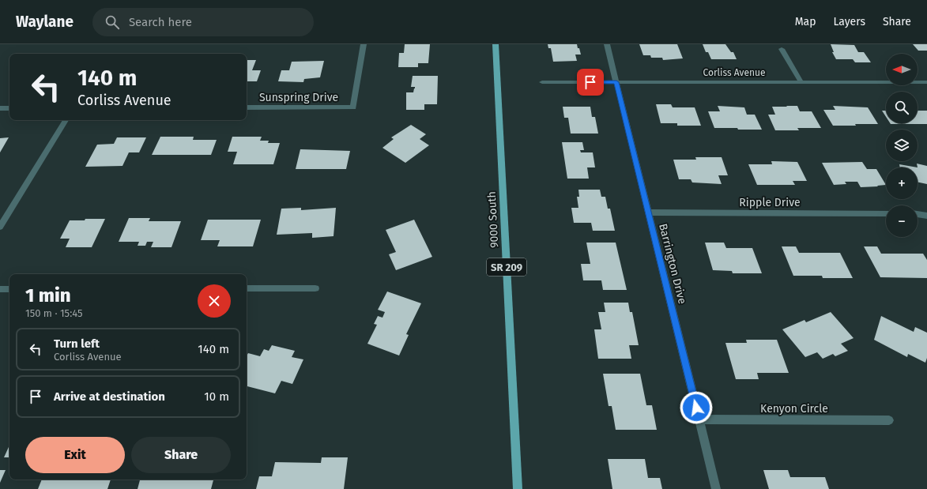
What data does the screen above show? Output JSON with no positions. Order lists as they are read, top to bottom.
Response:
{
  "streets": {
    "main road": ["9000 South", "SR 209"],
    "street": [
      "Corliss Avenue",
      "Sunspring Drive",
      "Ripple Drive",
      "Barrington Drive",
      "Kenyon Circle"
    ]
  },
  "crossings": [
    ["Corliss Avenue", "Barrington Drive"],
    ["Ripple Drive", "Barrington Drive"],
    ["Barrington Drive", "Kenyon Circle"]
  ],
  "north": "left",
  "page": {
    "header": "Waylane",
    "search": "Search here",
    "nav": ["Map", "Layers", "Share"],
    "map_buttons": ["+", "−"],
    "turn": ["140 m", "Corliss Avenue"],
    "heading": ["1 min", "150 m · 15:45"],
    "list": [
      {
        "name": "Turn left",
        "note": "Corliss Avenue",
        "value": "140 m"
      },
      {
        "name": "Arrive at destination",
        "value": "10 m"
      }
    ],
    "buttons": ["Exit", "Share"]
  }
}
